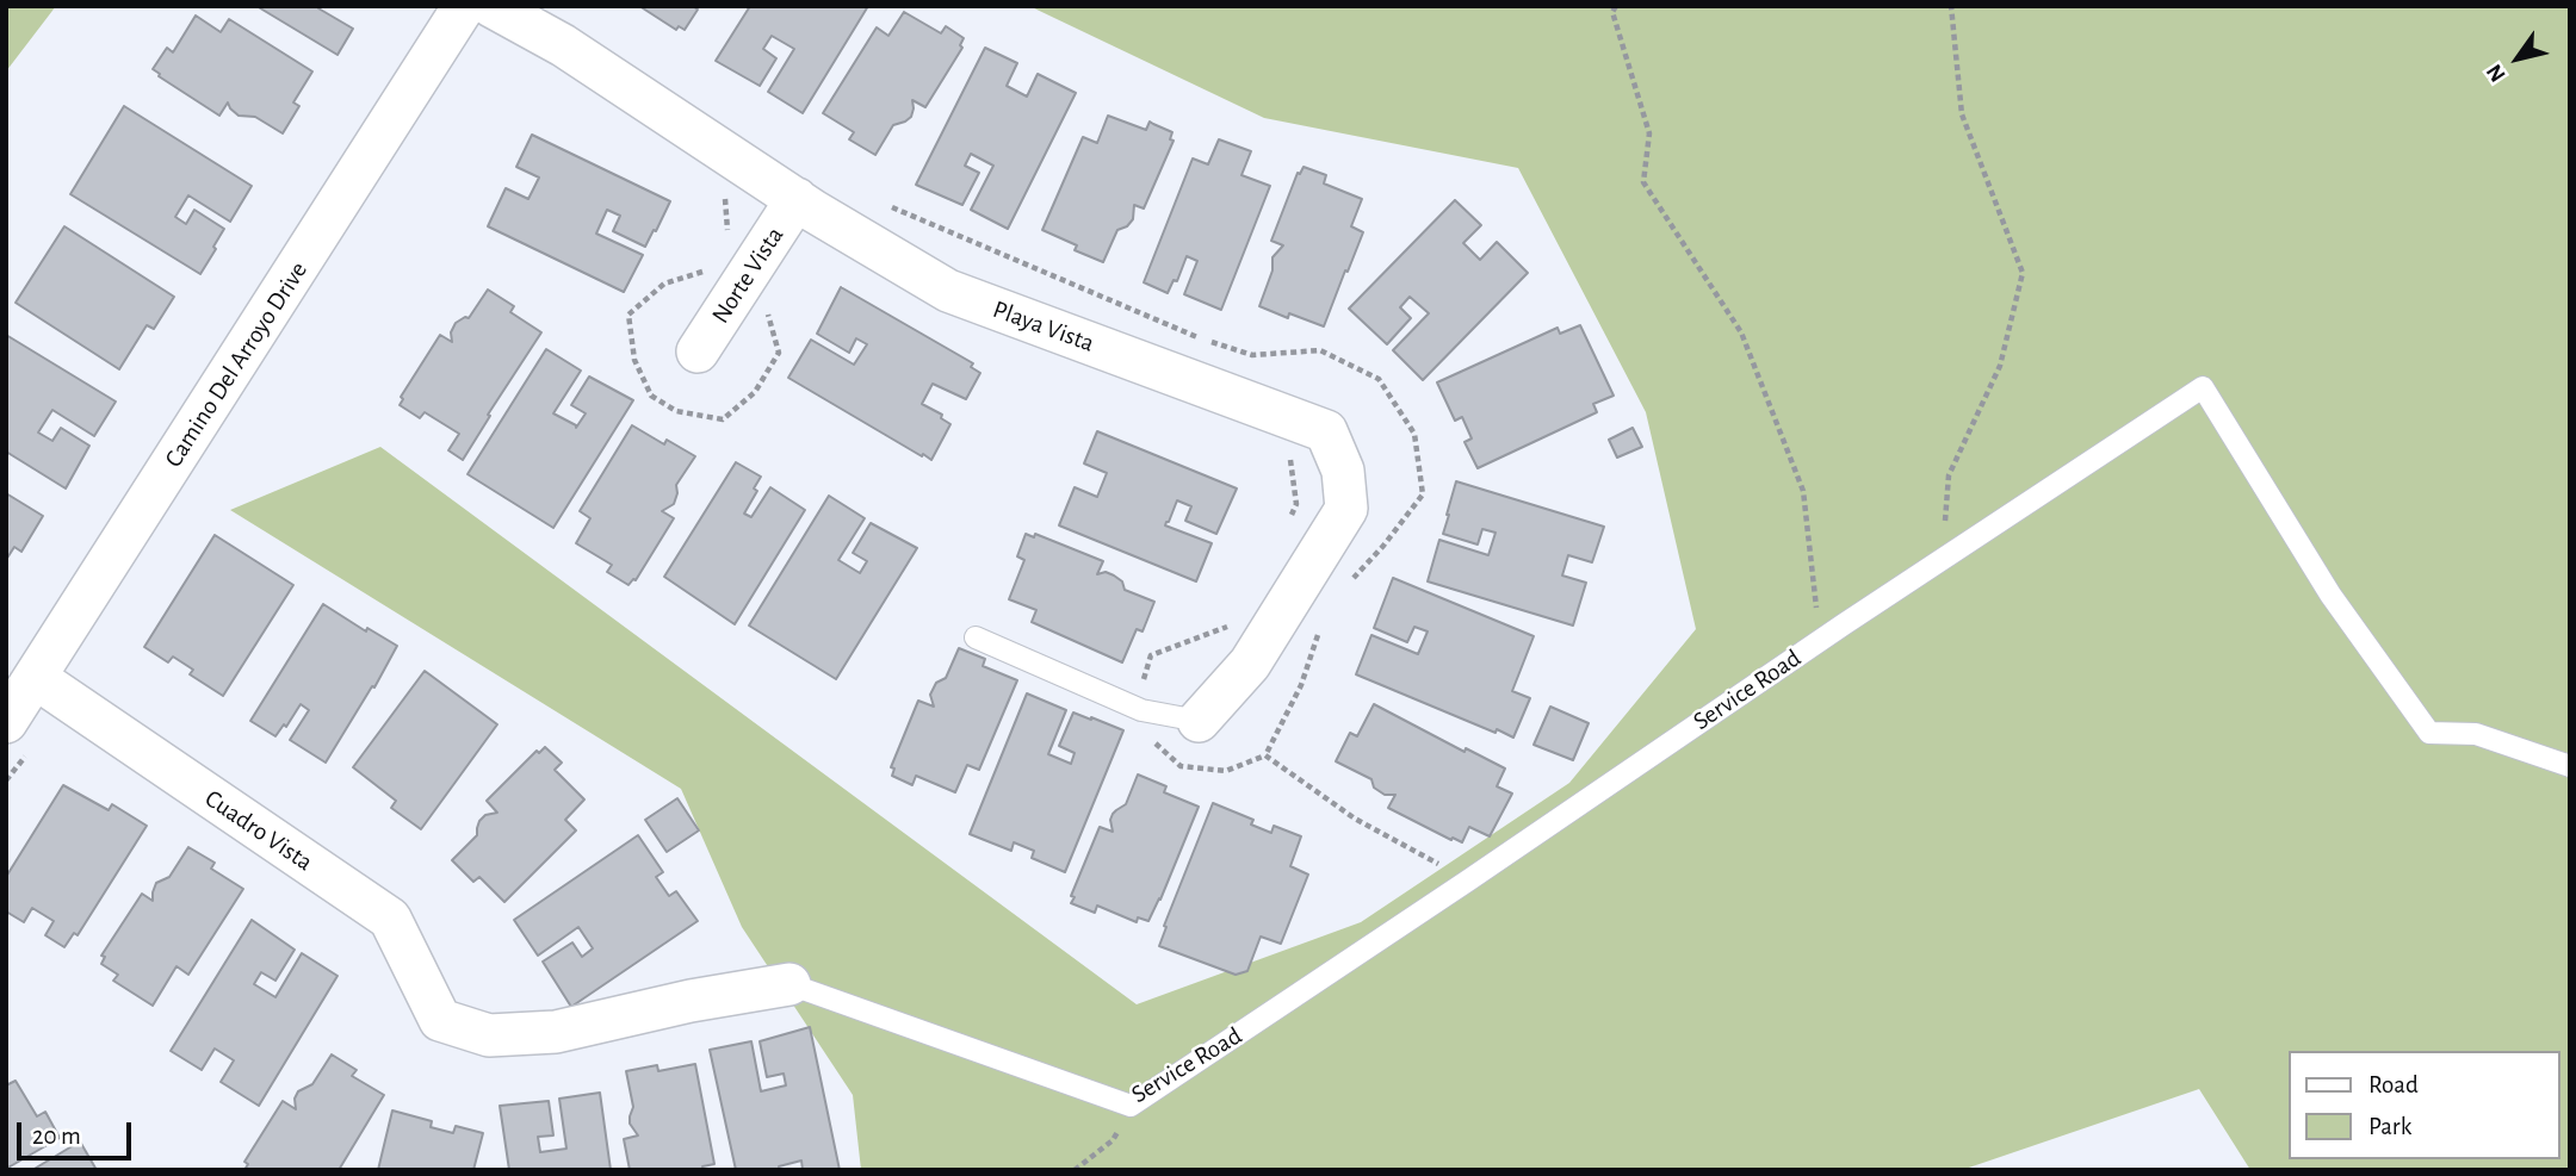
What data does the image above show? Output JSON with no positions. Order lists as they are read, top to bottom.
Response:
{
  "streets": {
    "street": [
      "Norte Vista",
      "Playa Vista",
      "Camino Del Arroyo Drive",
      "Cuadro Vista"
    ],
    "lane": ["Service Road"]
  },
  "crossings": [
    ["Norte Vista", "Playa Vista"],
    ["Camino Del Arroyo Drive", "Cuadro Vista"],
    ["Service Road", "Cuadro Vista"]
  ],
  "legend": ["Road", "Park"],
  "scale_bar": "20 m",
  "north": "bottom left"
}
